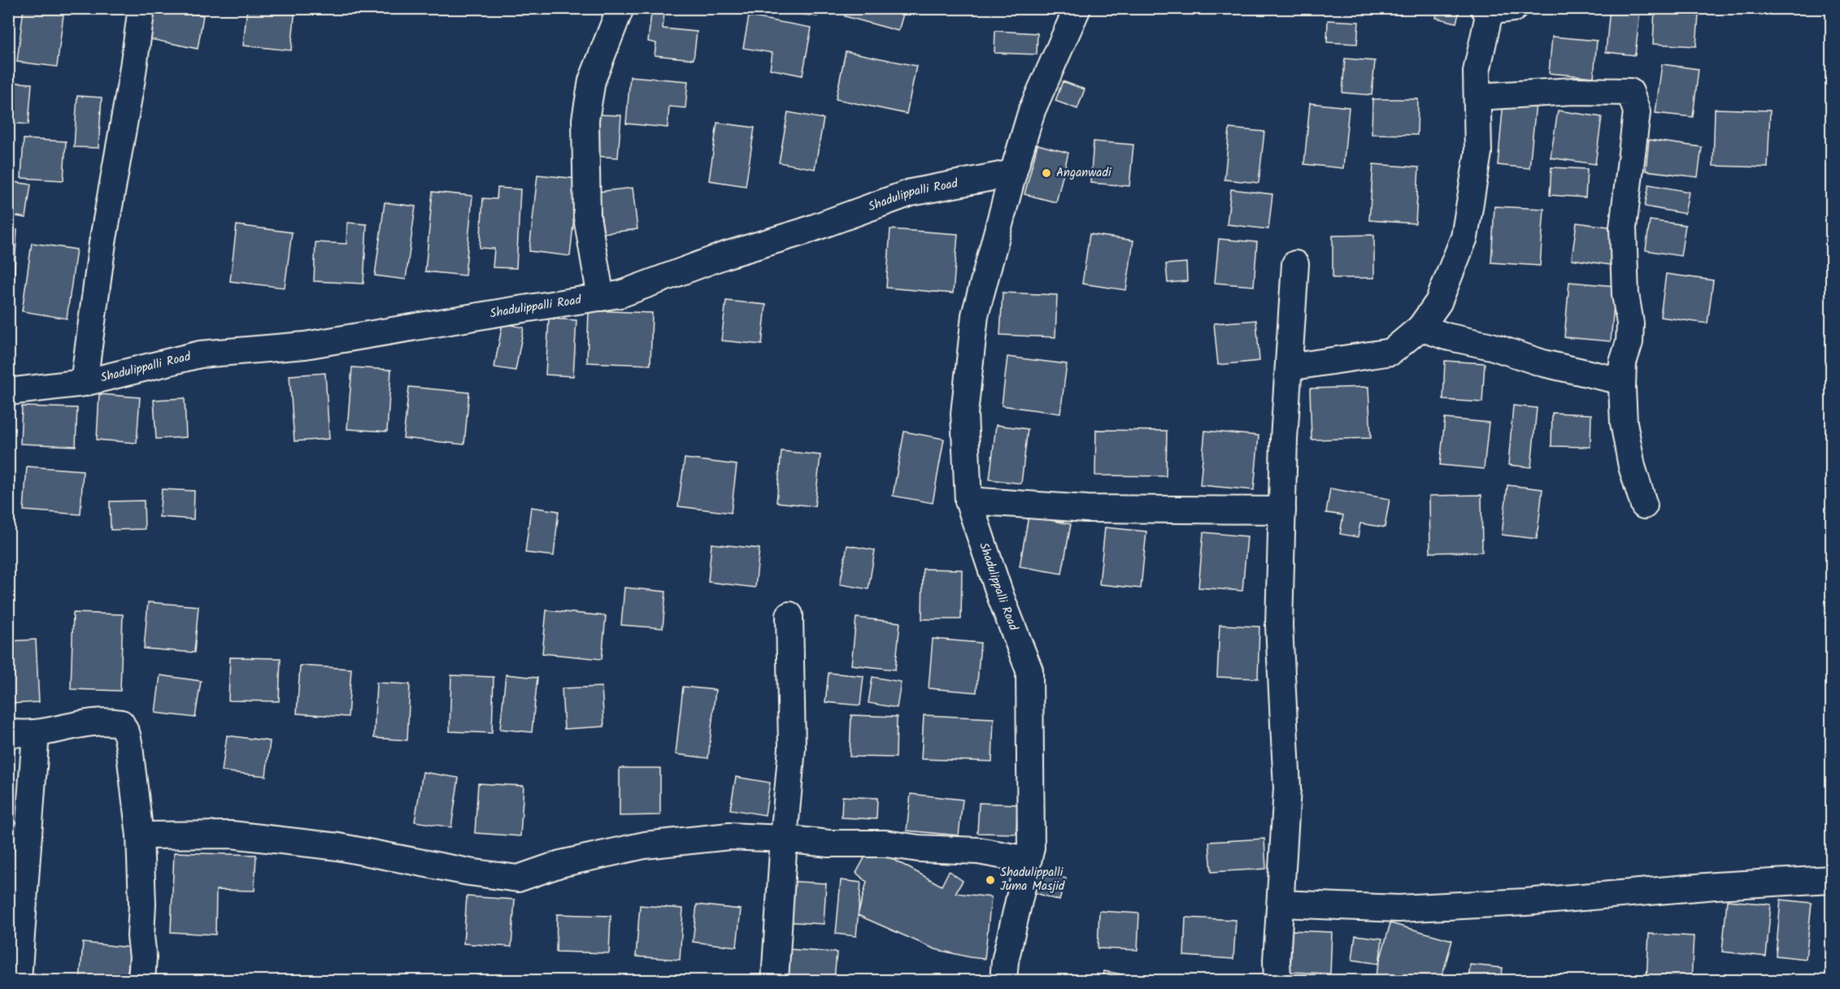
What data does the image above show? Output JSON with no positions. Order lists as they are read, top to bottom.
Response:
{
  "streets": {
    "street": ["Shadulippalli Road"]
  },
  "places": ["Anganwadi", "Shadulippalli Juma Masjid"]
}
